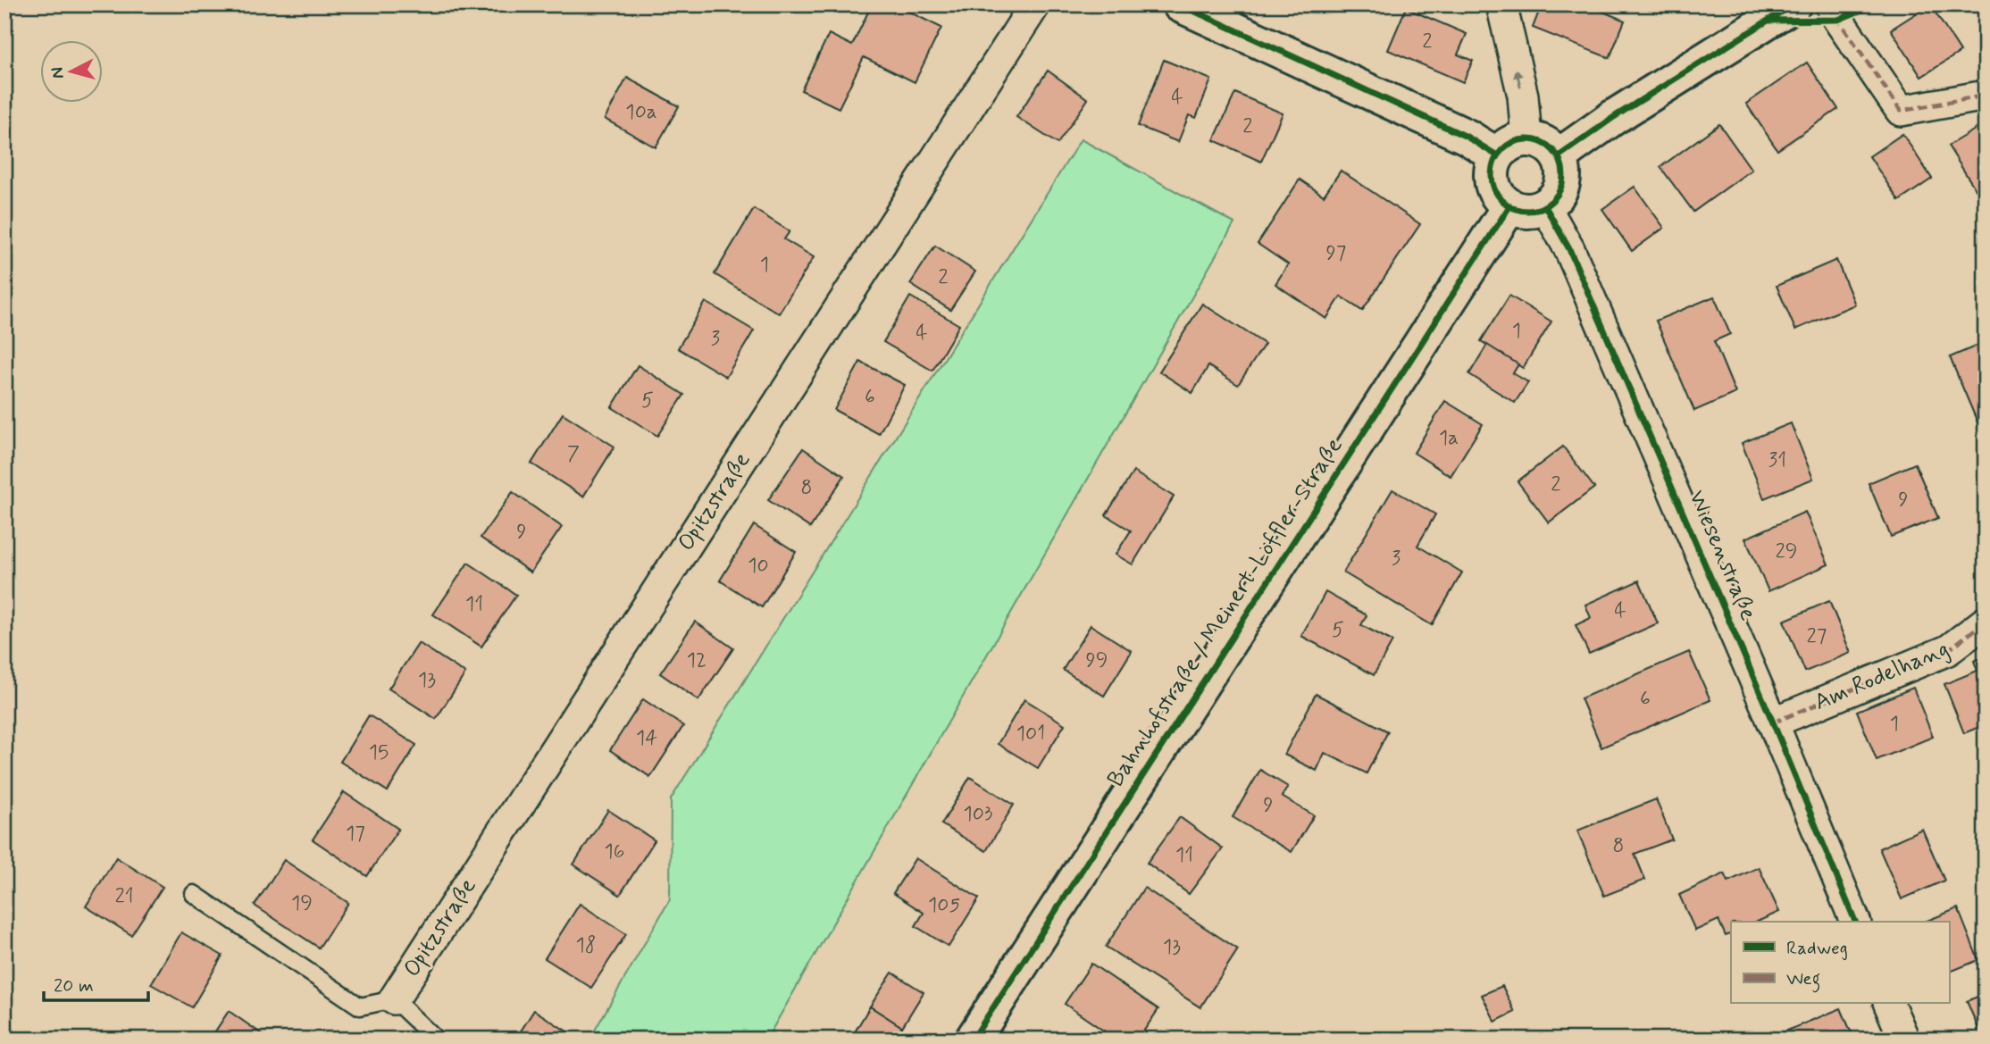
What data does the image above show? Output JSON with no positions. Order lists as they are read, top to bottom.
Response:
{
  "streets": {
    "street": [
      "Opitzstraße",
      "Wiesenstraße",
      "Bahnhofstraße / Meinert-Löffler-Straße",
      "Am Rodelhang"
    ]
  },
  "crossings": [
    ["Wiesenstraße", "Bahnhofstraße / Meinert-Löffler-Straße"],
    ["Wiesenstraße", "Am Rodelhang"]
  ],
  "house_numbers": [
    "2",
    "4",
    "10a",
    "2",
    "97",
    "1",
    "2",
    "1",
    "4",
    "3",
    "6",
    "5",
    "1a",
    "7",
    "31",
    "2",
    "8",
    "9",
    "9",
    "29",
    "3",
    "10",
    "11",
    "4",
    "5",
    "27",
    "12",
    "99",
    "13",
    "6",
    "1",
    "101",
    "14",
    "15",
    "9",
    "103",
    "17",
    "8",
    "16",
    "11",
    "21",
    "19",
    "105",
    "18",
    "13"
  ],
  "legend": ["Radweg", "Weg"],
  "scale_bar": "20 m",
  "north": "left"
}
